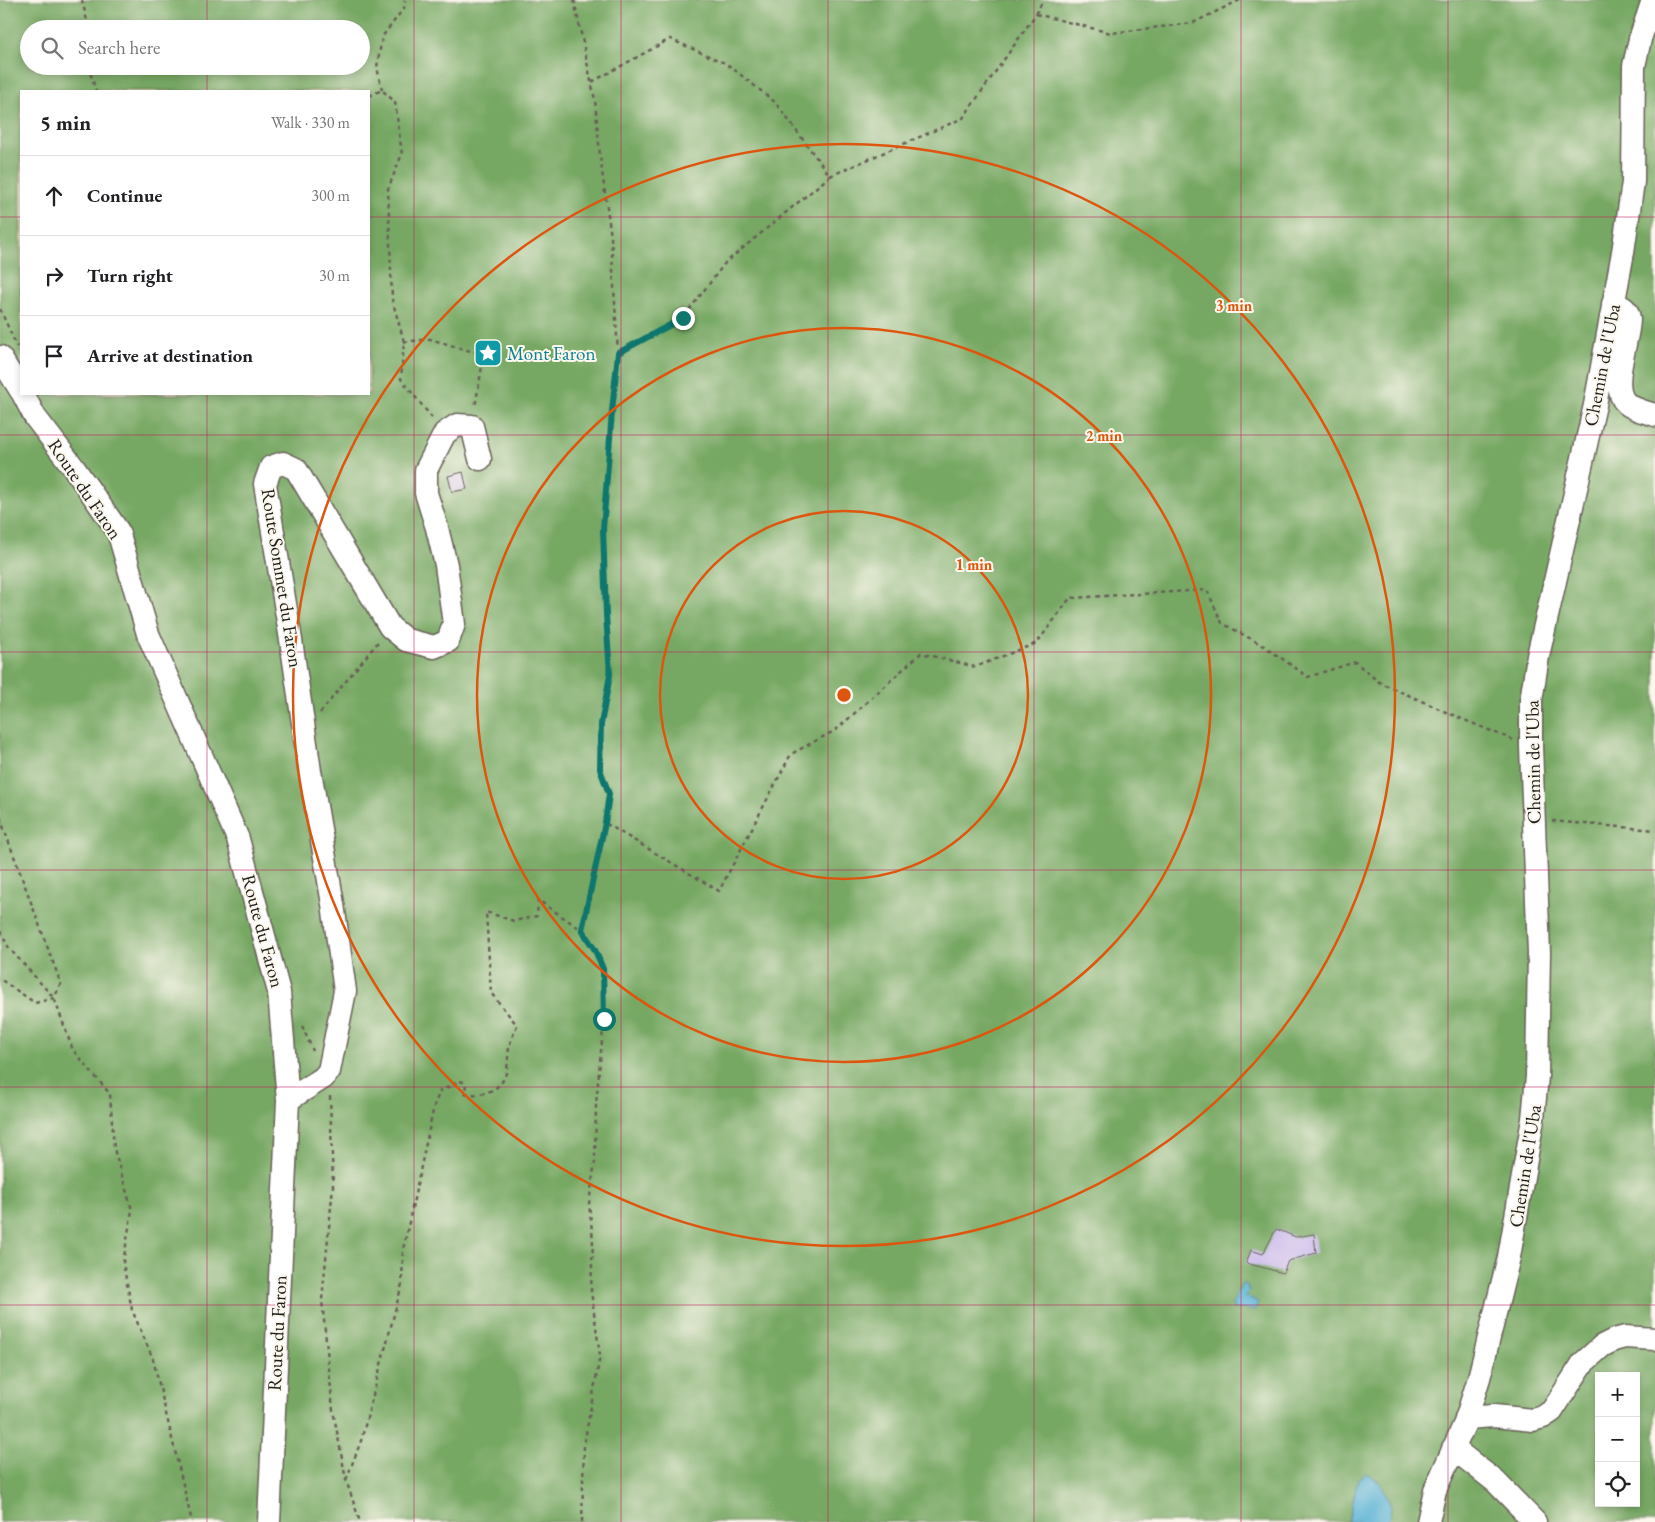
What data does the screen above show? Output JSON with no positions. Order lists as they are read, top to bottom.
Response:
{
  "streets": {
    "street": ["Chemin de l'Uba", "Route du Faron", "Route Sommet du Faron"]
  },
  "places": {
    "place": ["Mont Faron"]
  },
  "page": {
    "search": "Search here",
    "heading": ["5 min", "Walk · 330 m"],
    "list": [
      ["Continue", "300 m"],
      ["Turn right", "30 m"],
      "Arrive at destination"
    ],
    "map_buttons": ["+", "−"]
  },
  "rings": ["3 min", "2 min", "1 min"]
}
